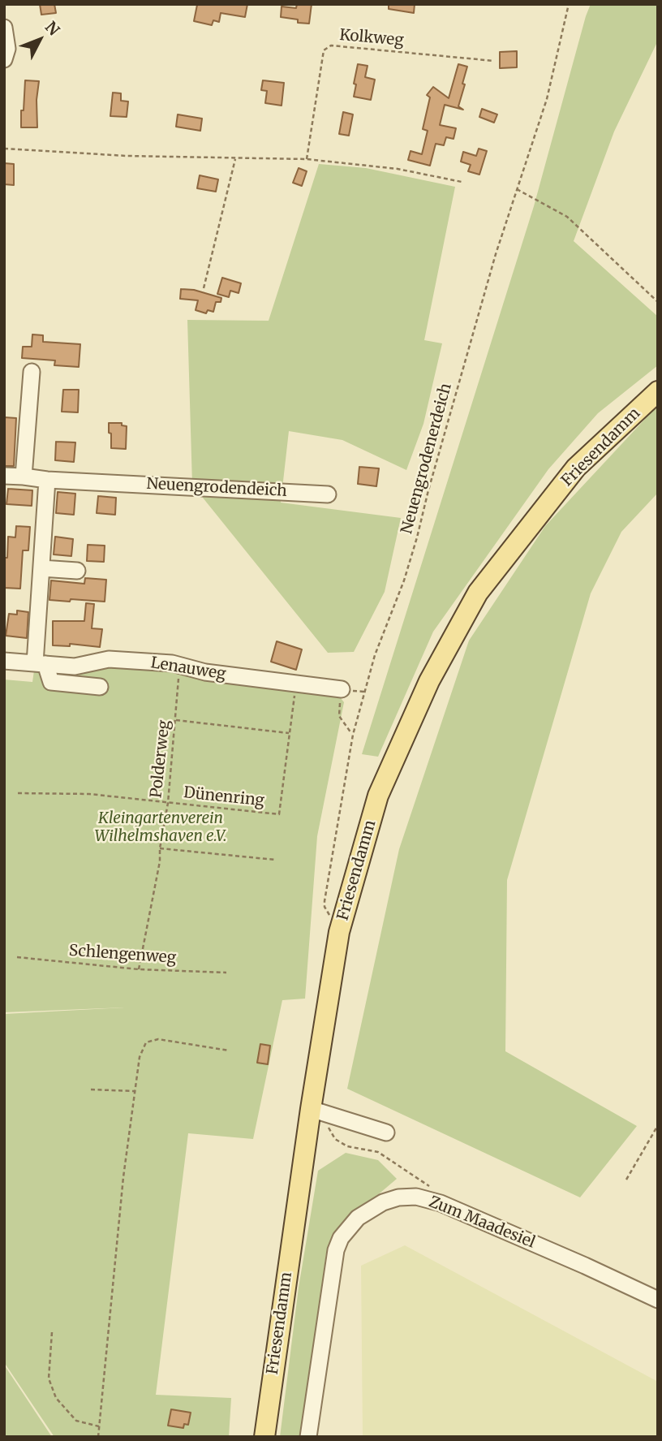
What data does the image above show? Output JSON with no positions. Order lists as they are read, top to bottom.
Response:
{
  "streets": {
    "main road": ["Friesendamm"],
    "street": ["Neuengrodendeich", "Lenauweg", "Zum Maadesiel"],
    "path": [
      "Kolkweg",
      "Neuengrodenerdeich",
      "Polderweg",
      "Dünenring",
      "Schlengenweg"
    ]
  },
  "crossings": [
    ["Polderweg", "Dünenring"],
    ["Polderweg", "Schlengenweg"]
  ],
  "parks": ["Kleingartenverein Wilhelmshaven e.V."],
  "north": "top right"
}
